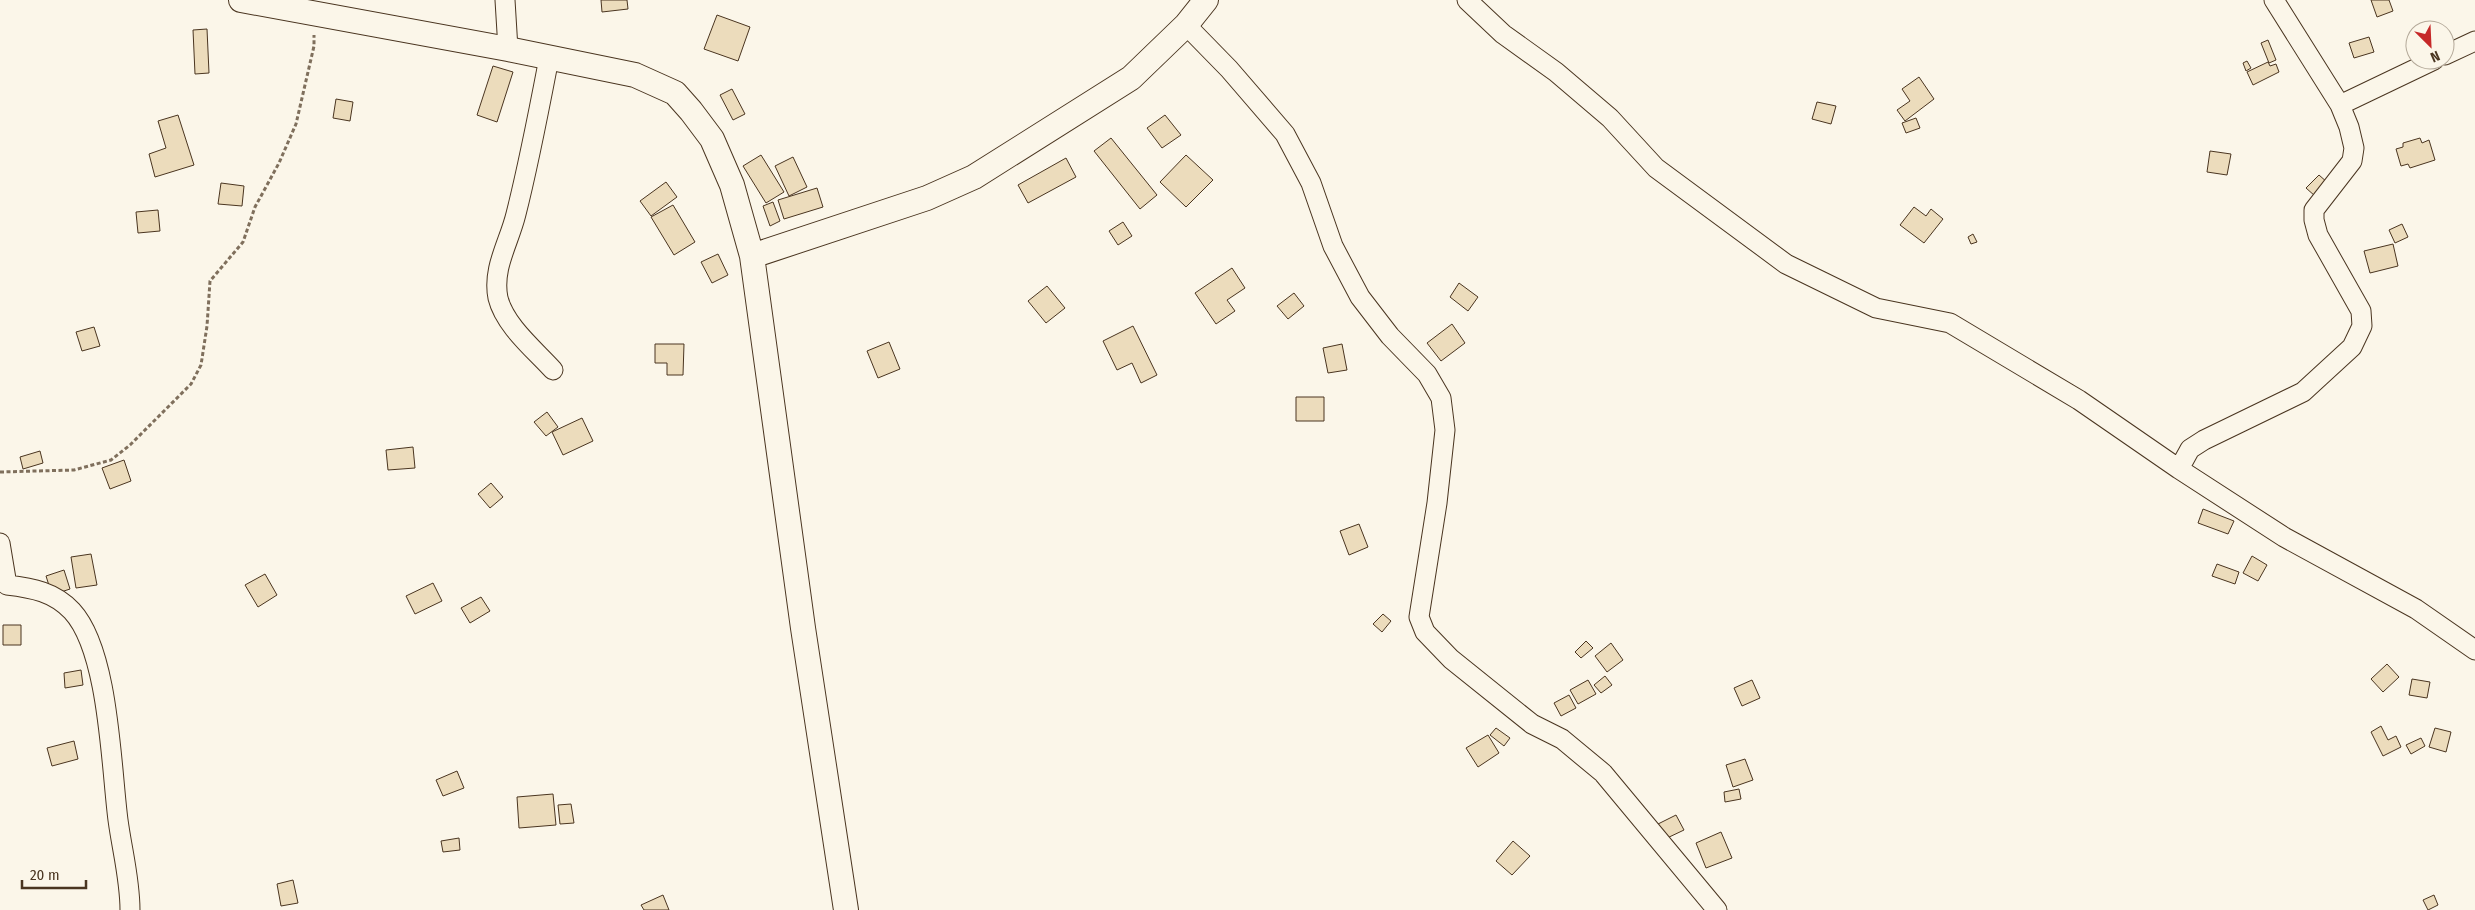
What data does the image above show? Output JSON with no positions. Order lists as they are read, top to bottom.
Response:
{
  "scale_bar": "20 m",
  "north": "bottom right"
}
